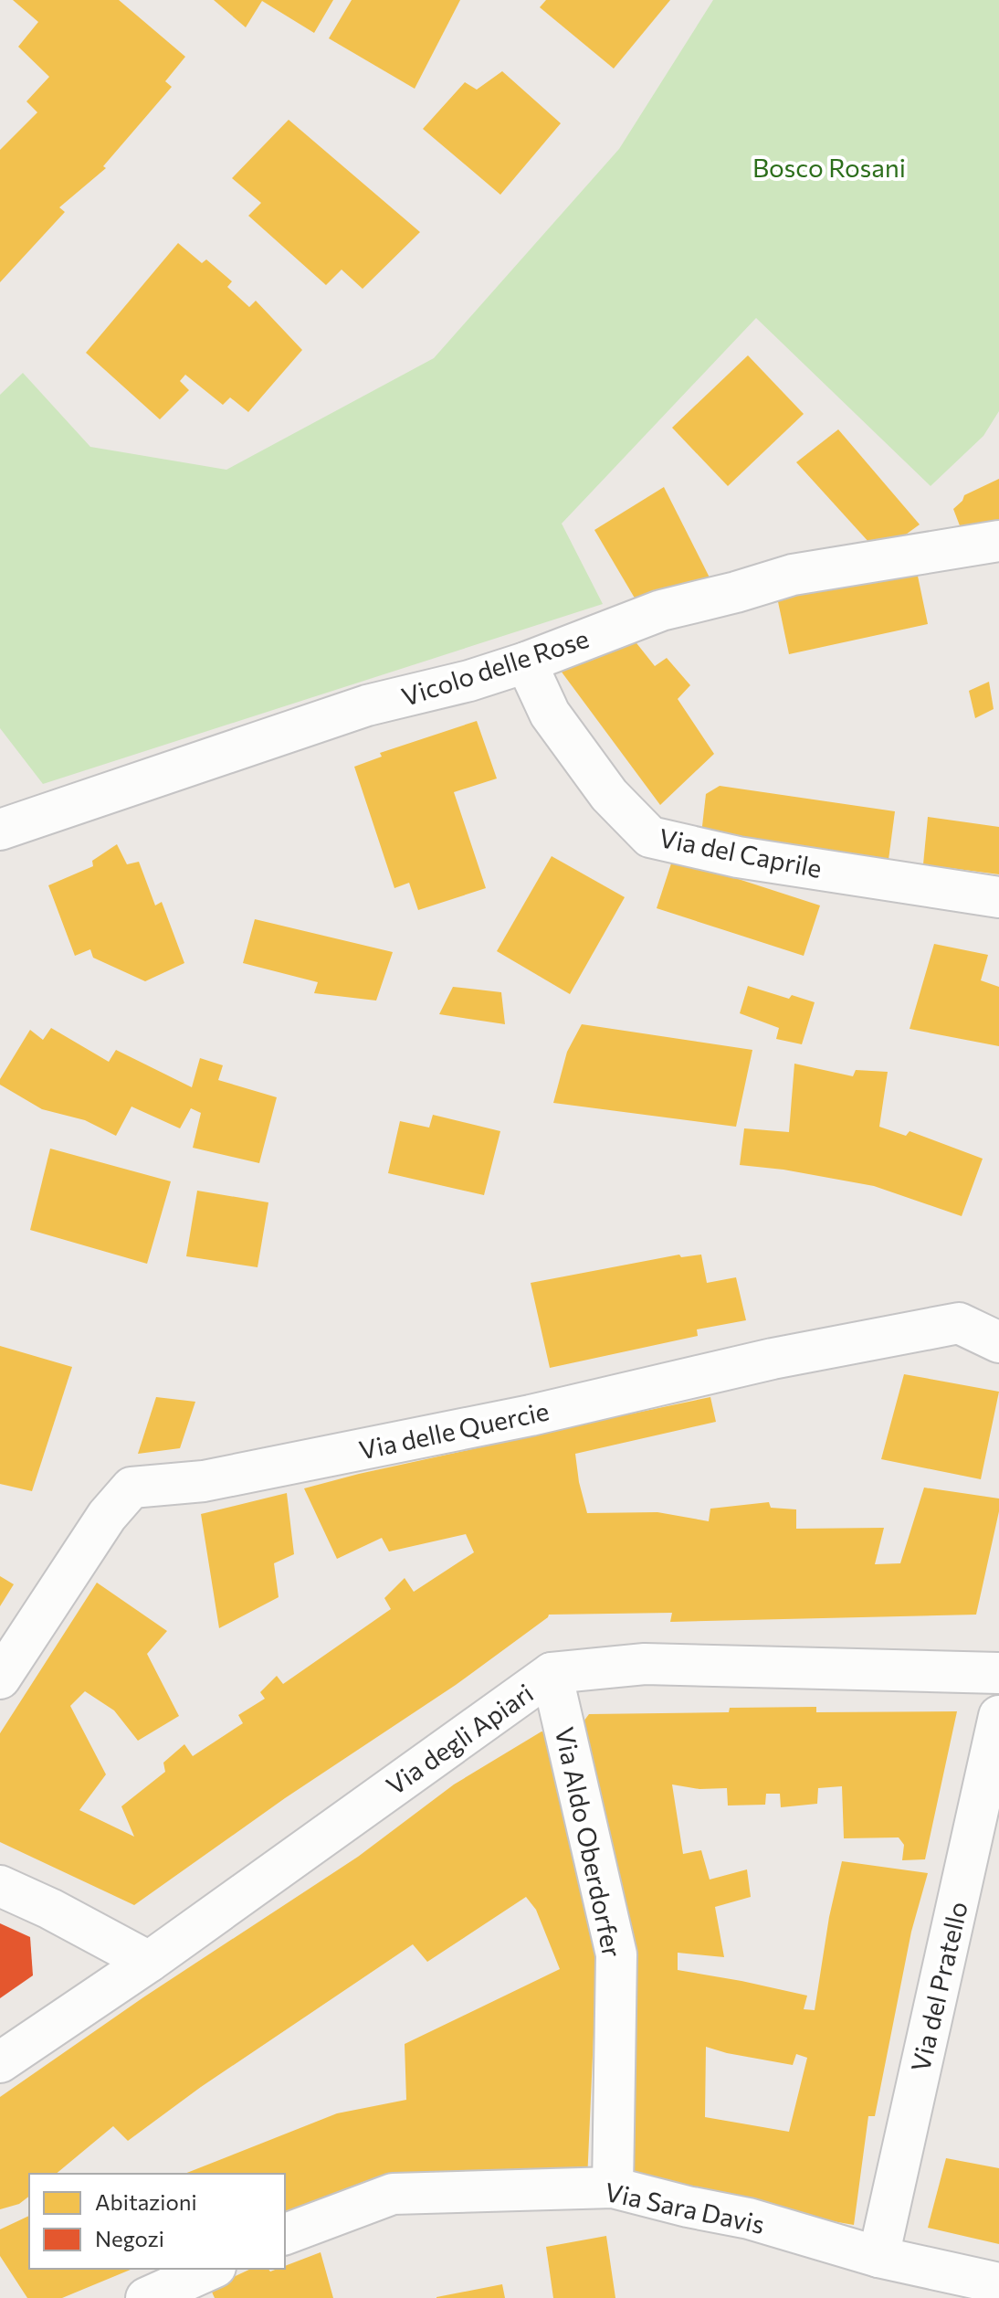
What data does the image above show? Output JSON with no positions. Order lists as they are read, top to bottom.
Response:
{
  "streets": {
    "street": [
      "Vicolo delle Rose",
      "Via del Caprile",
      "Via delle Quercie",
      "Via degli Apiari",
      "Via Aldo Oberdorfer",
      "Via del Pratello",
      "Via Sara Davis"
    ]
  },
  "crossings": [
    ["Vicolo delle Rose", "Via del Caprile"],
    ["Via degli Apiari", "Via Aldo Oberdorfer"],
    ["Via Aldo Oberdorfer", "Via Sara Davis"],
    ["Via del Pratello", "Via Sara Davis"]
  ],
  "parks": ["Bosco Rosani"],
  "legend": ["Abitazioni", "Negozi"]
}
